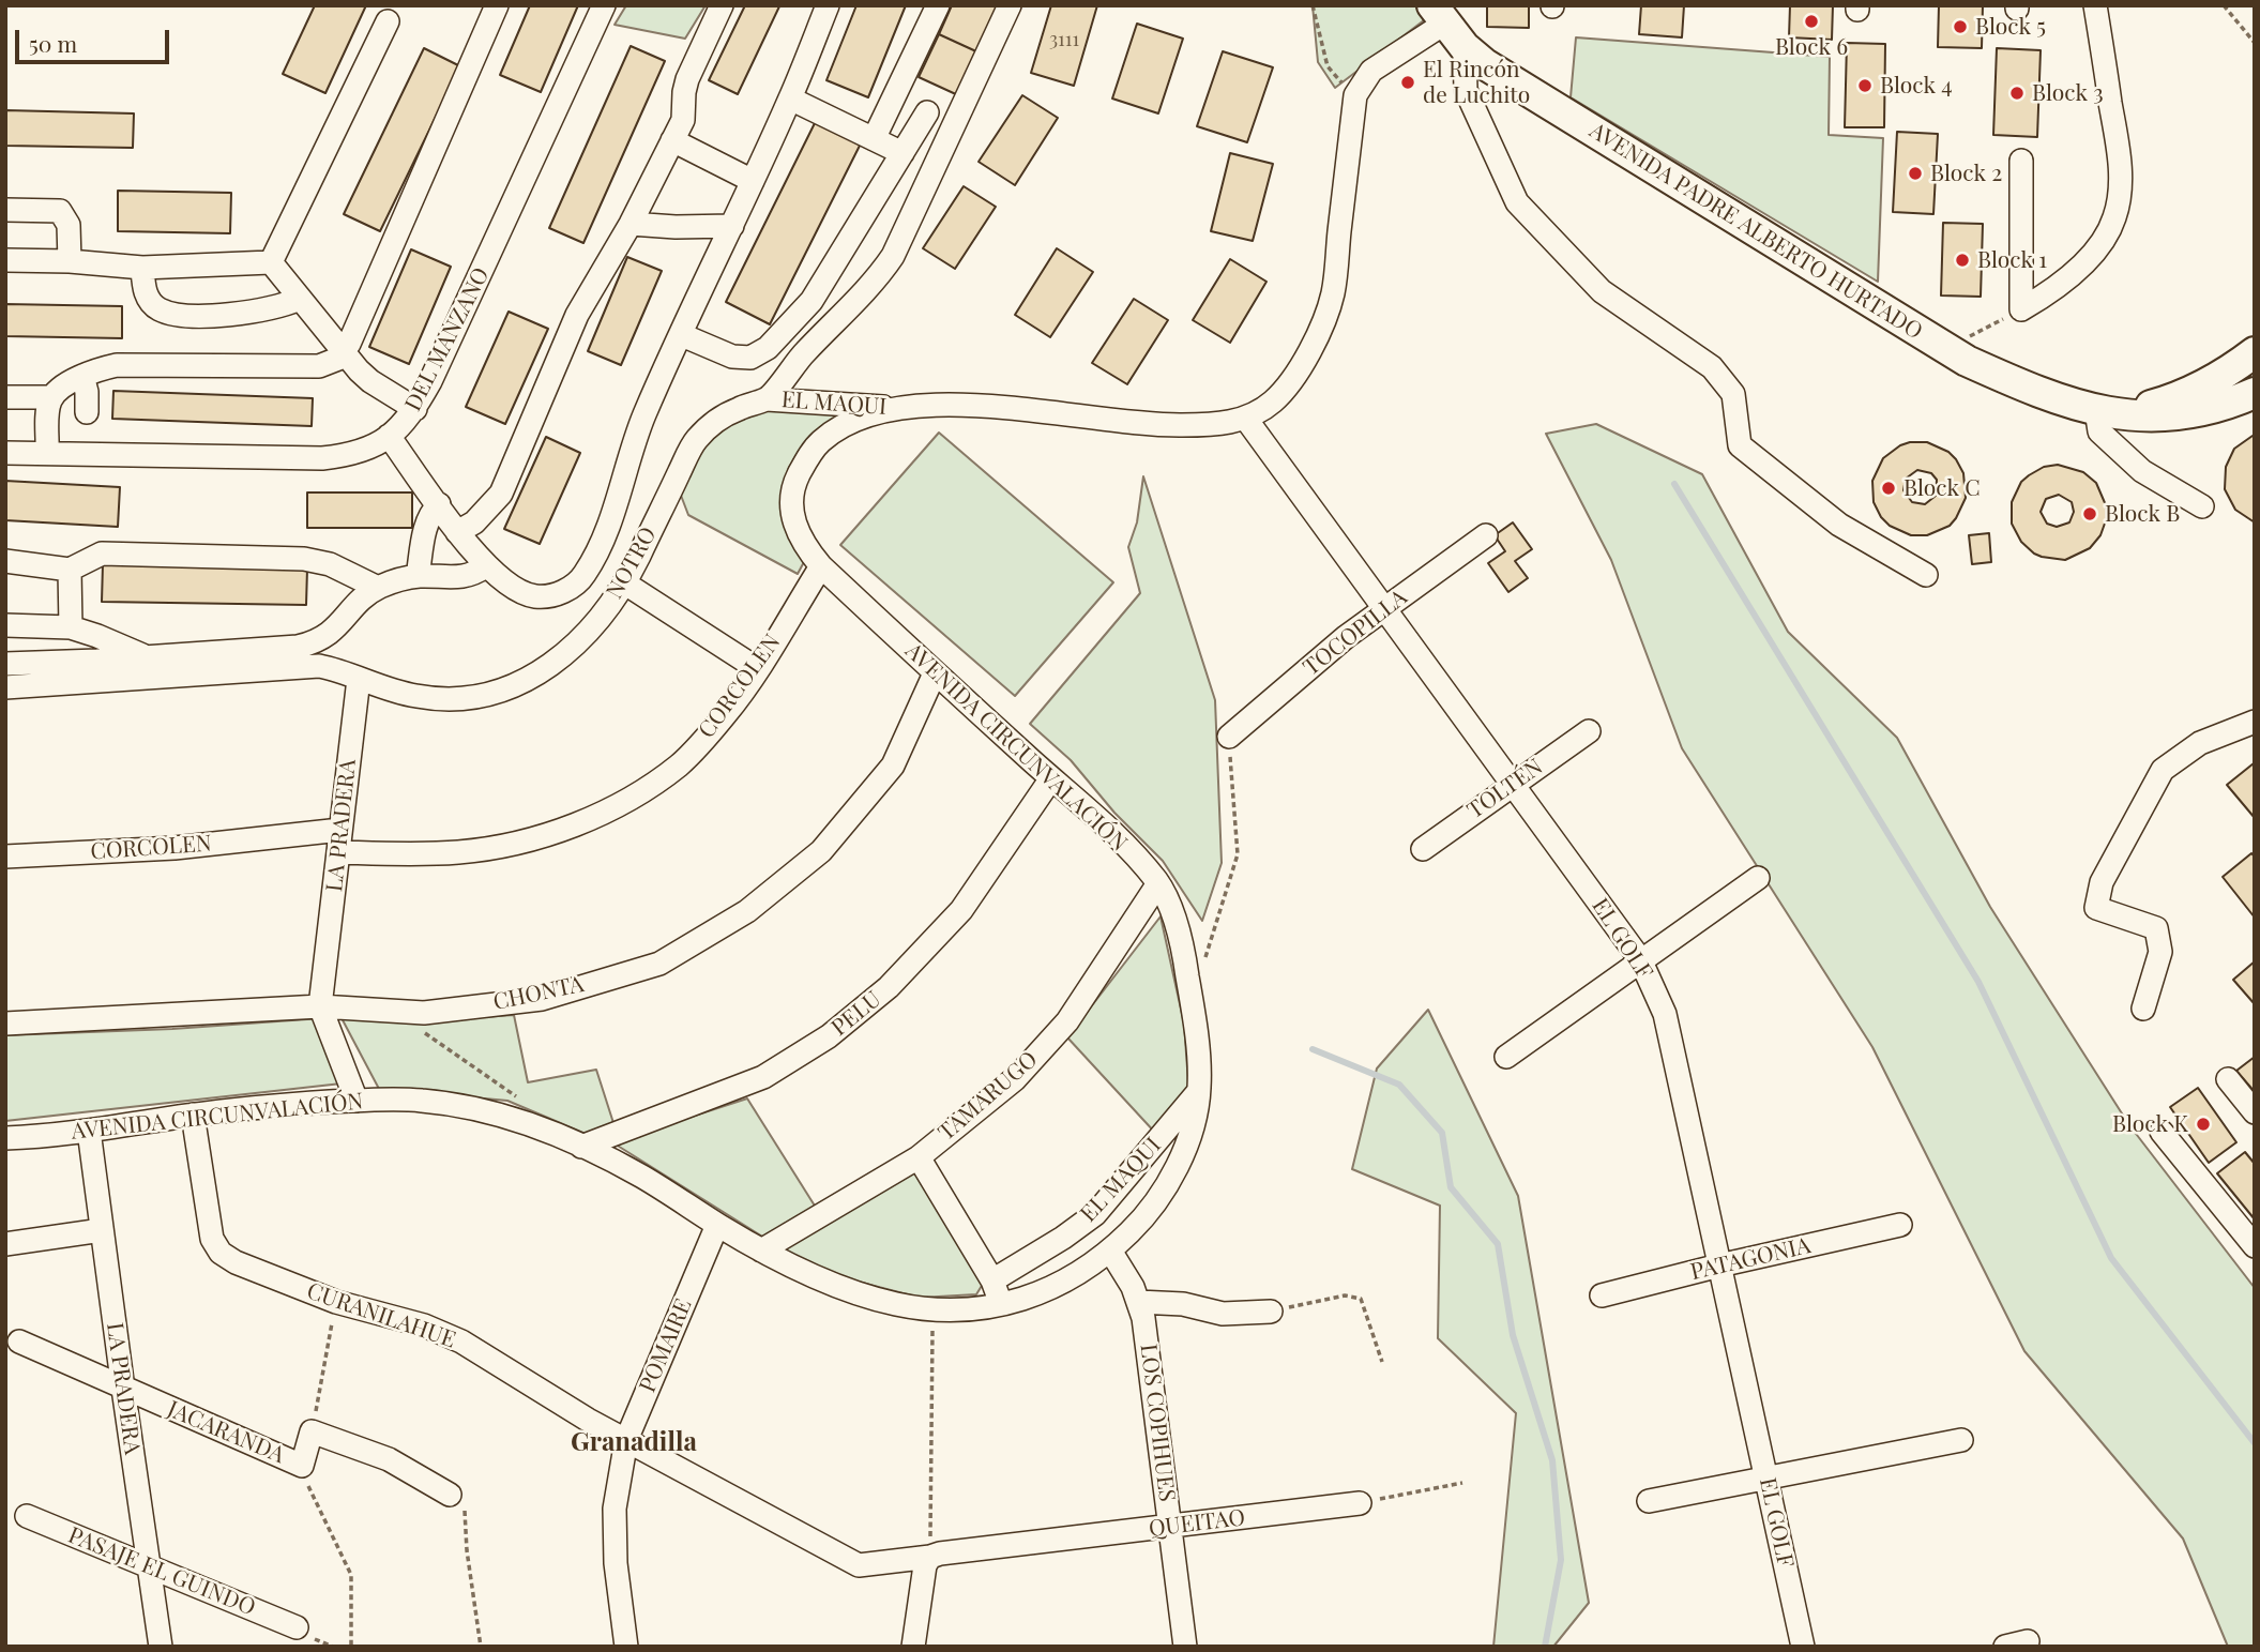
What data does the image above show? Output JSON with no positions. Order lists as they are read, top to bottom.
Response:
{
  "streets": {
    "main road": ["AVENIDA PADRE ALBERTO HURTADO"],
    "street": [
      "DEL MANZANO",
      "EL MAQUI",
      "NOTRO",
      "TOCOPILLA",
      "CORCOLEN",
      "AVENIDA CIRCUNVALACIÓN",
      "TOLTÉN",
      "LA PRADERA",
      "EL GOLF",
      "CHONTA",
      "PELU",
      "TAMARUGO",
      "PATAGONIA",
      "CURANILAHUE",
      "POMAIRE",
      "LOS COPIHUES",
      "JACARANDA",
      "QUEITAO",
      "PASAJE EL GUINDO"
    ]
  },
  "crossings": [
    ["EL MAQUI", "NOTRO"],
    ["EL MAQUI", "AVENIDA CIRCUNVALACIÓN"],
    ["NOTRO", "LA PRADERA"],
    ["TOCOPILLA", "EL GOLF"],
    ["CORCOLEN", "AVENIDA CIRCUNVALACIÓN"],
    ["CORCOLEN", "LA PRADERA"],
    ["AVENIDA CIRCUNVALACIÓN", "LA PRADERA"],
    ["AVENIDA CIRCUNVALACIÓN", "EL GOLF"],
    ["AVENIDA CIRCUNVALACIÓN", "CHONTA"],
    ["AVENIDA CIRCUNVALACIÓN", "PELU"],
    ["AVENIDA CIRCUNVALACIÓN", "TAMARUGO"],
    ["AVENIDA CIRCUNVALACIÓN", "CURANILAHUE"],
    ["AVENIDA CIRCUNVALACIÓN", "POMAIRE"],
    ["AVENIDA CIRCUNVALACIÓN", "LOS COPIHUES"],
    ["TOLTÉN", "EL GOLF"],
    ["LA PRADERA", "CHONTA"],
    ["LA PRADERA", "JACARANDA"],
    ["LA PRADERA", "PASAJE EL GUINDO"],
    ["EL GOLF", "PATAGONIA"],
    ["CURANILAHUE", "POMAIRE"],
    ["CURANILAHUE", "QUEITAO"],
    ["LOS COPIHUES", "QUEITAO"]
  ],
  "districts": ["Granadilla"],
  "places": [
    "Block 6",
    "Block 5",
    "El Rincón de Luchito",
    "Block 4",
    "Block 3",
    "Block 2",
    "Block 1",
    "Block C",
    "Block B",
    "Block K"
  ],
  "house_numbers": ["3111"],
  "scale_bar": "50 m"
}
